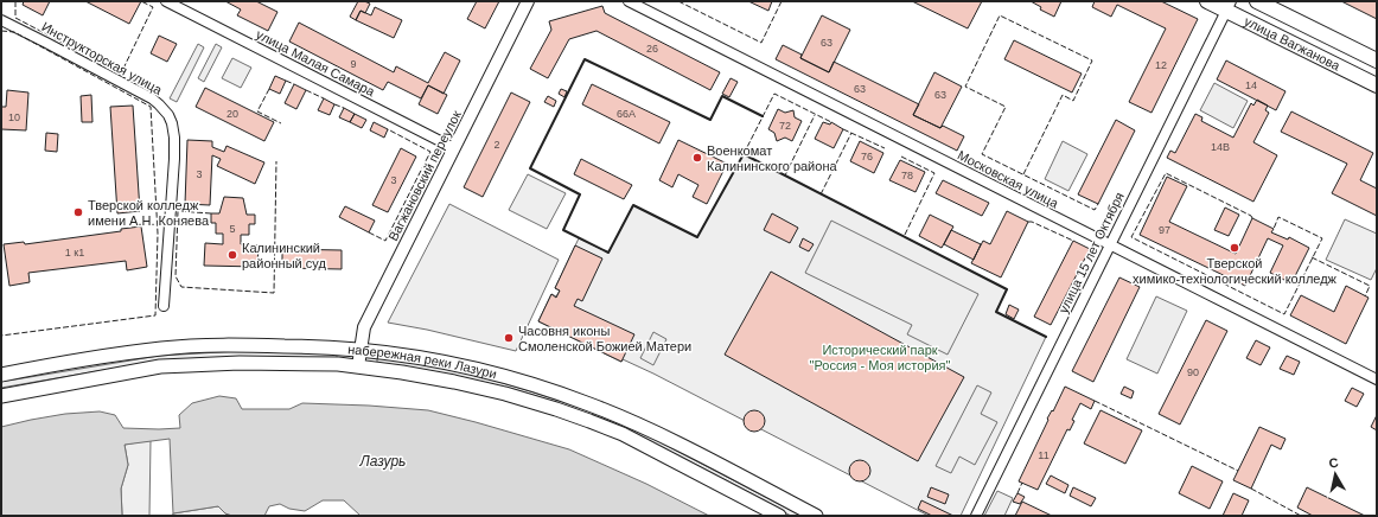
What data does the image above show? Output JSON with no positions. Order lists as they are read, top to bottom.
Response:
{
  "streets": {
    "main road": ["улица Вагжанова", "набережная реки Лазури"],
    "street": [
      "Инструкторская улица",
      "улица Малая Самара",
      "Вагжановский переулок",
      "Московская улица",
      "улица 15 лет Октября"
    ]
  },
  "crossings": [
    ["улица Вагжанова", "улица 15 лет Октября"],
    ["улица Малая Самара", "Вагжановский переулок"],
    ["Вагжановский переулок", "набережная реки Лазури"],
    ["Московская улица", "улица 15 лет Октября"]
  ],
  "water": ["Лазурь"],
  "parks": ["Исторический парк \"Россия - Моя история\""],
  "places": [
    "Военкомат Калининского района",
    "Тверской колледж имени А.Н. Коняева",
    "Тверской химико-технологический колледж",
    "Калининский районный суд",
    "Часовня иконы Смоленской Божией Матери"
  ],
  "house_numbers": [
    "63",
    "26",
    "9",
    "12",
    "14",
    "63",
    "63",
    "20",
    "66А",
    "10",
    "72",
    "2",
    "14В",
    "76",
    "3",
    "78",
    "3",
    "5",
    "97",
    "1 к1",
    "90",
    "11"
  ],
  "north": "top"
}
